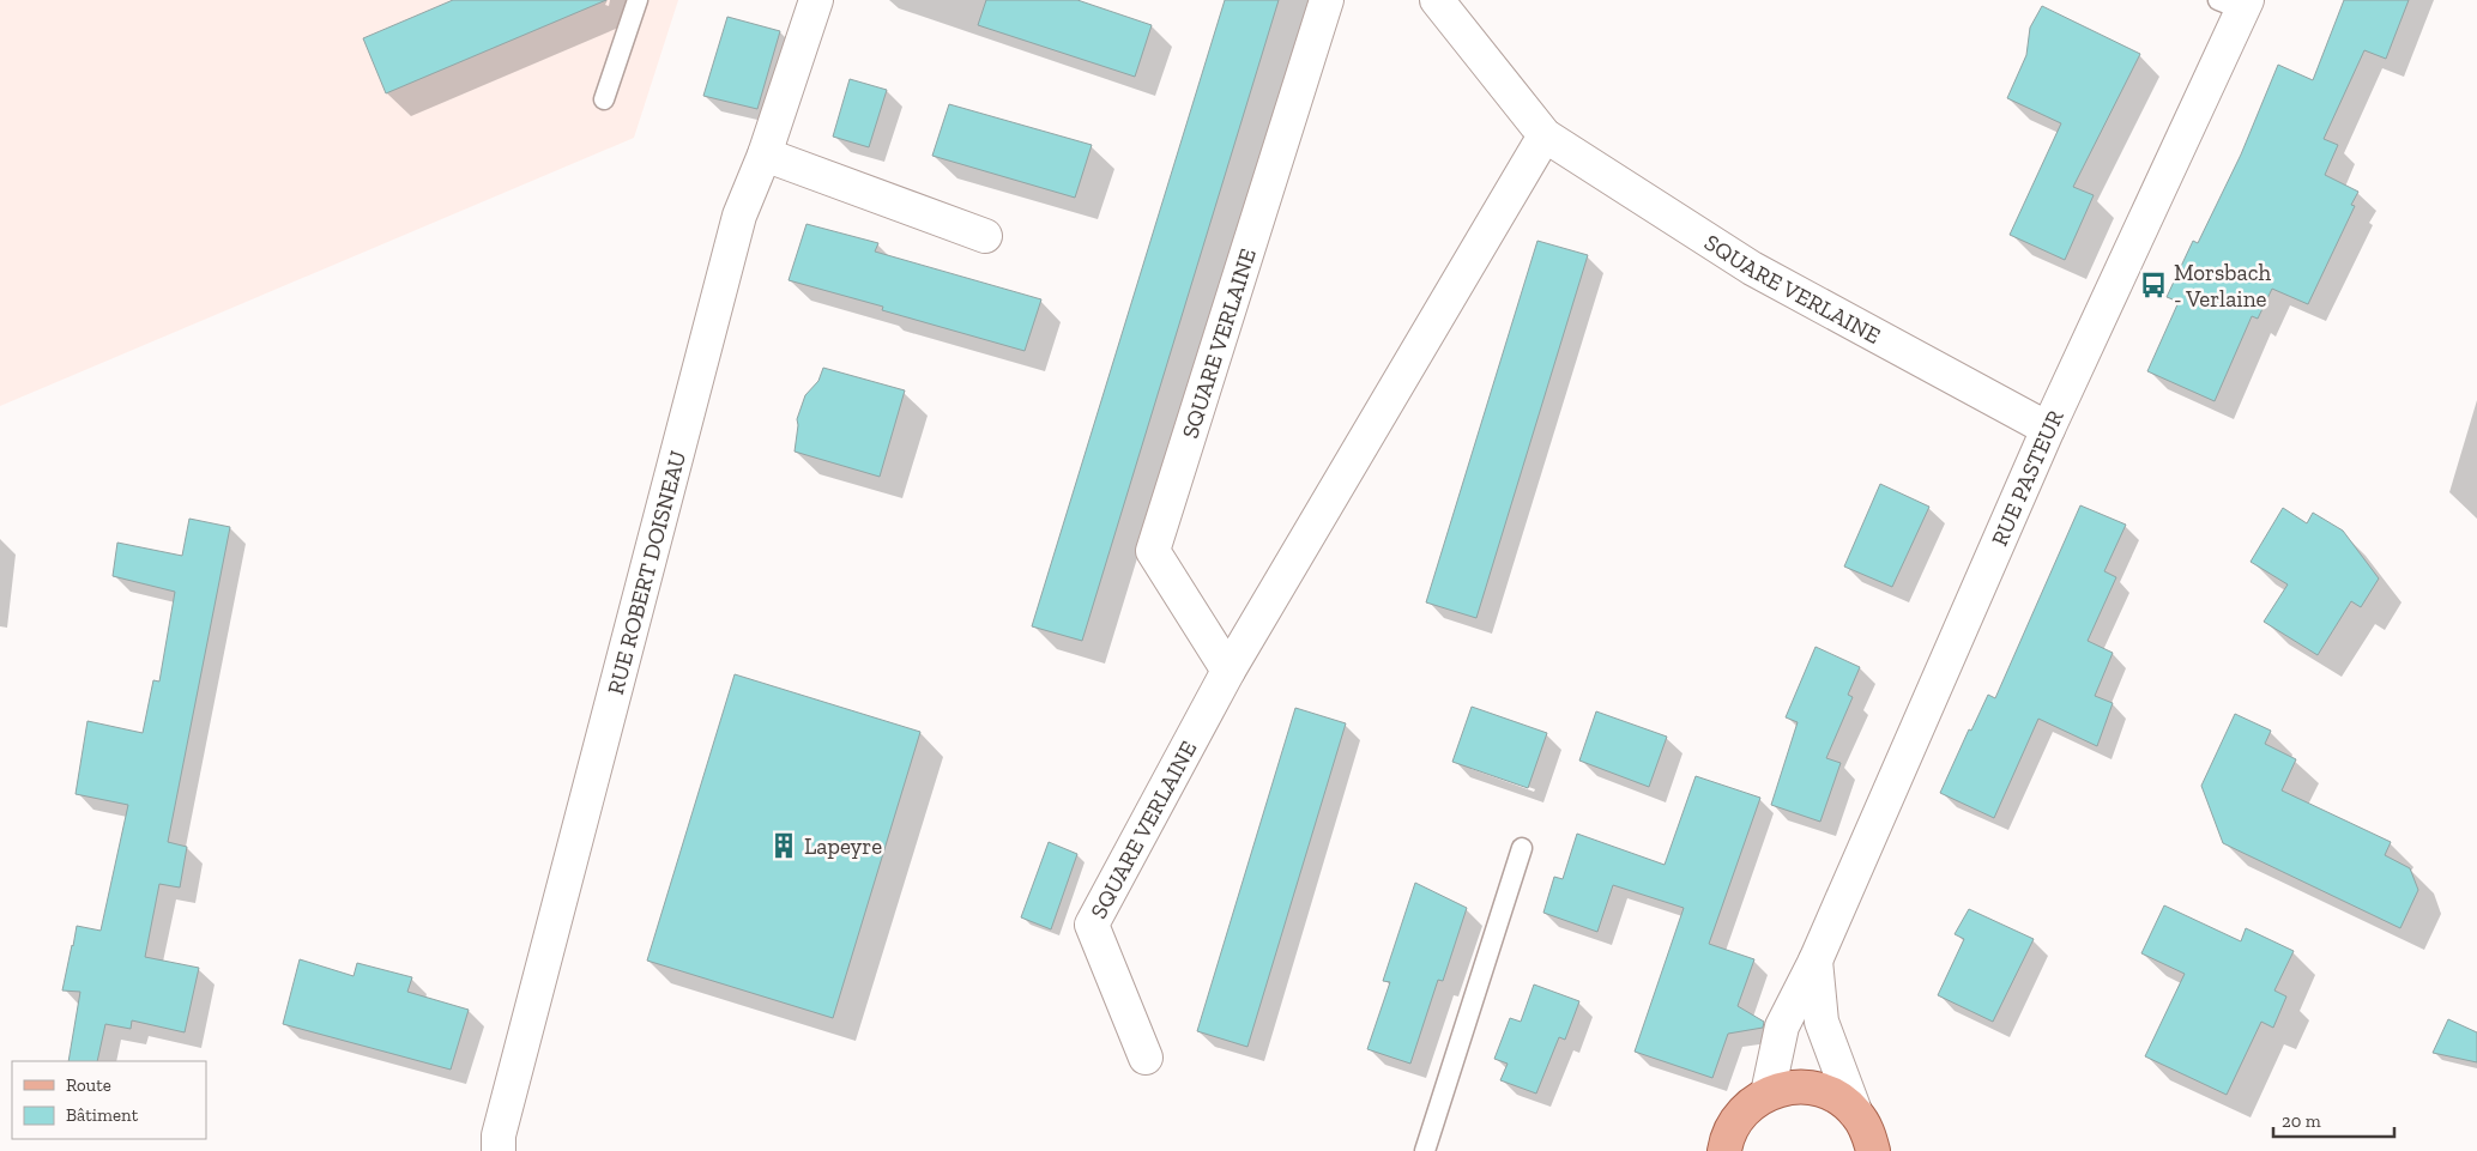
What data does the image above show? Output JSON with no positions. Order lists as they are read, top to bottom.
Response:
{
  "streets": {
    "street": ["SQUARE VERLAINE", "RUE PASTEUR", "RUE ROBERT DOISNEAU"]
  },
  "crossings": [
    ["SQUARE VERLAINE", "RUE PASTEUR"]
  ],
  "places": {
    "bus stop": ["Morsbach - Verlaine"],
    "building": ["Lapeyre"]
  },
  "legend": ["Route", "Bâtiment"],
  "scale_bar": "20 m"
}
